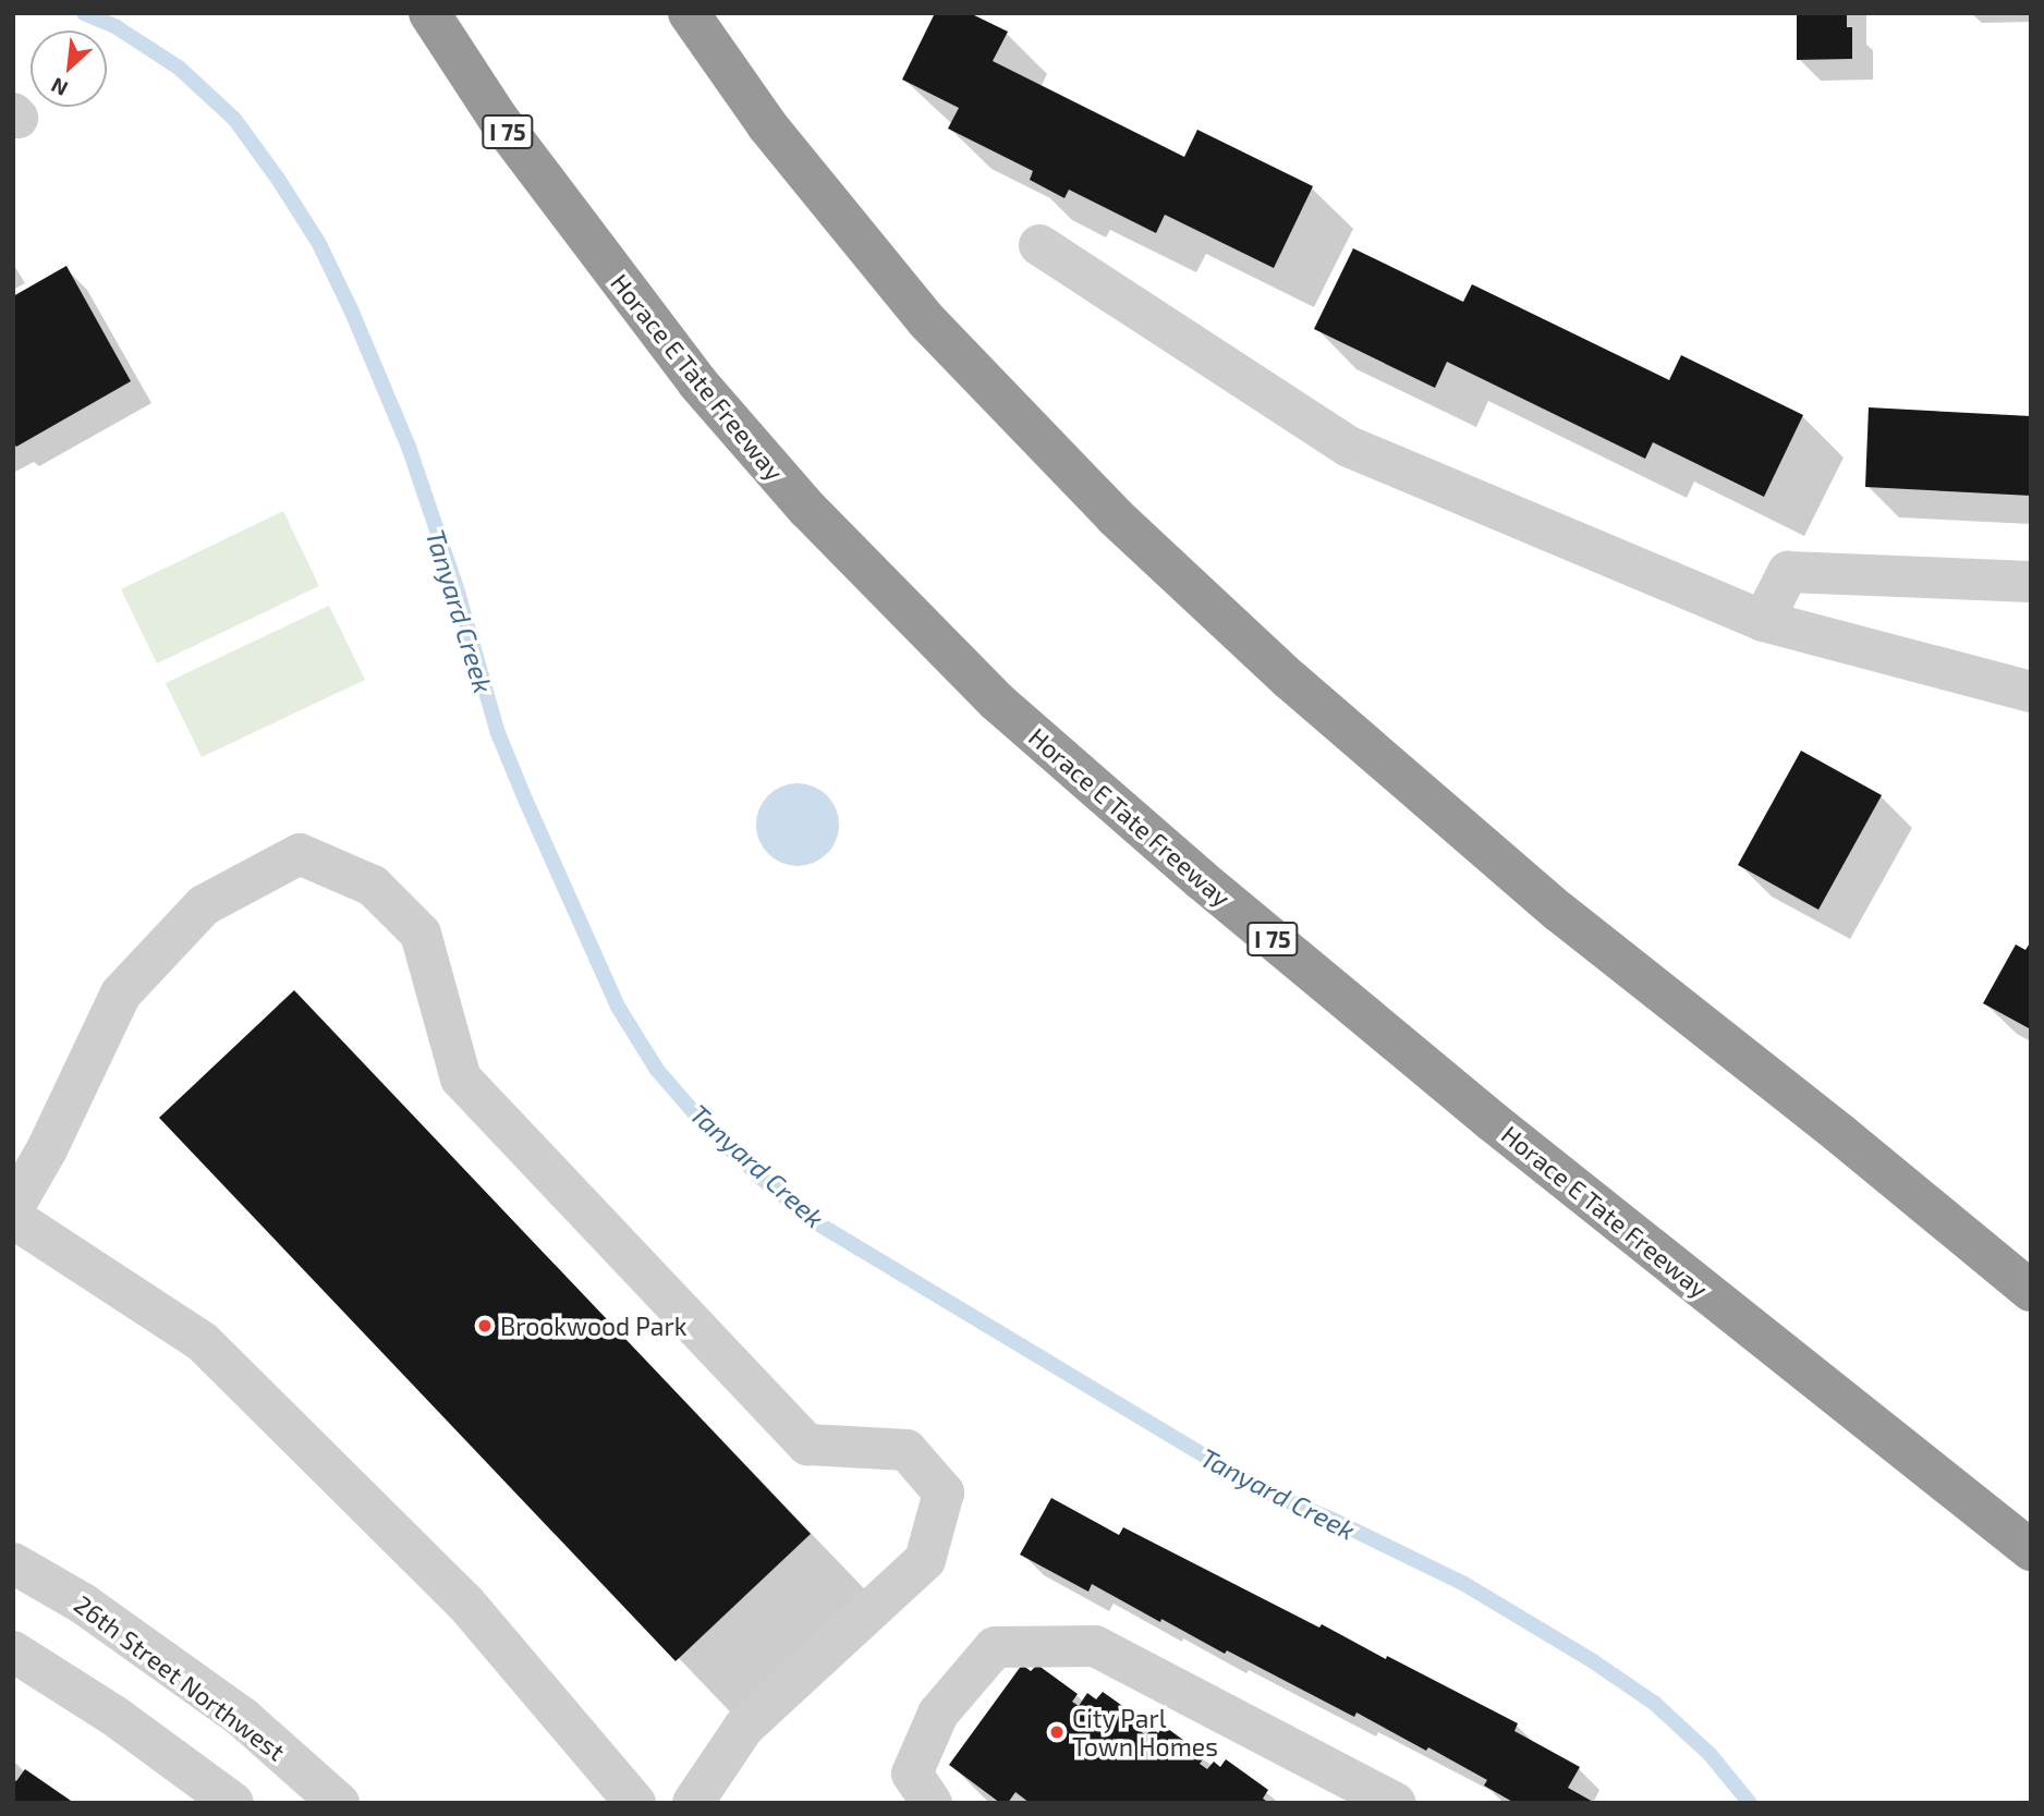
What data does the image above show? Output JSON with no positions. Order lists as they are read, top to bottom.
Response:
{
  "streets": {
    "highway": ["I 75", "Horace E Tate Freeway"],
    "street": ["26th Street Northwest"]
  },
  "water": ["Tanyard Creek"],
  "places": ["Brookwood Park", "City Parl Town Homes"],
  "north": "bottom left"
}
